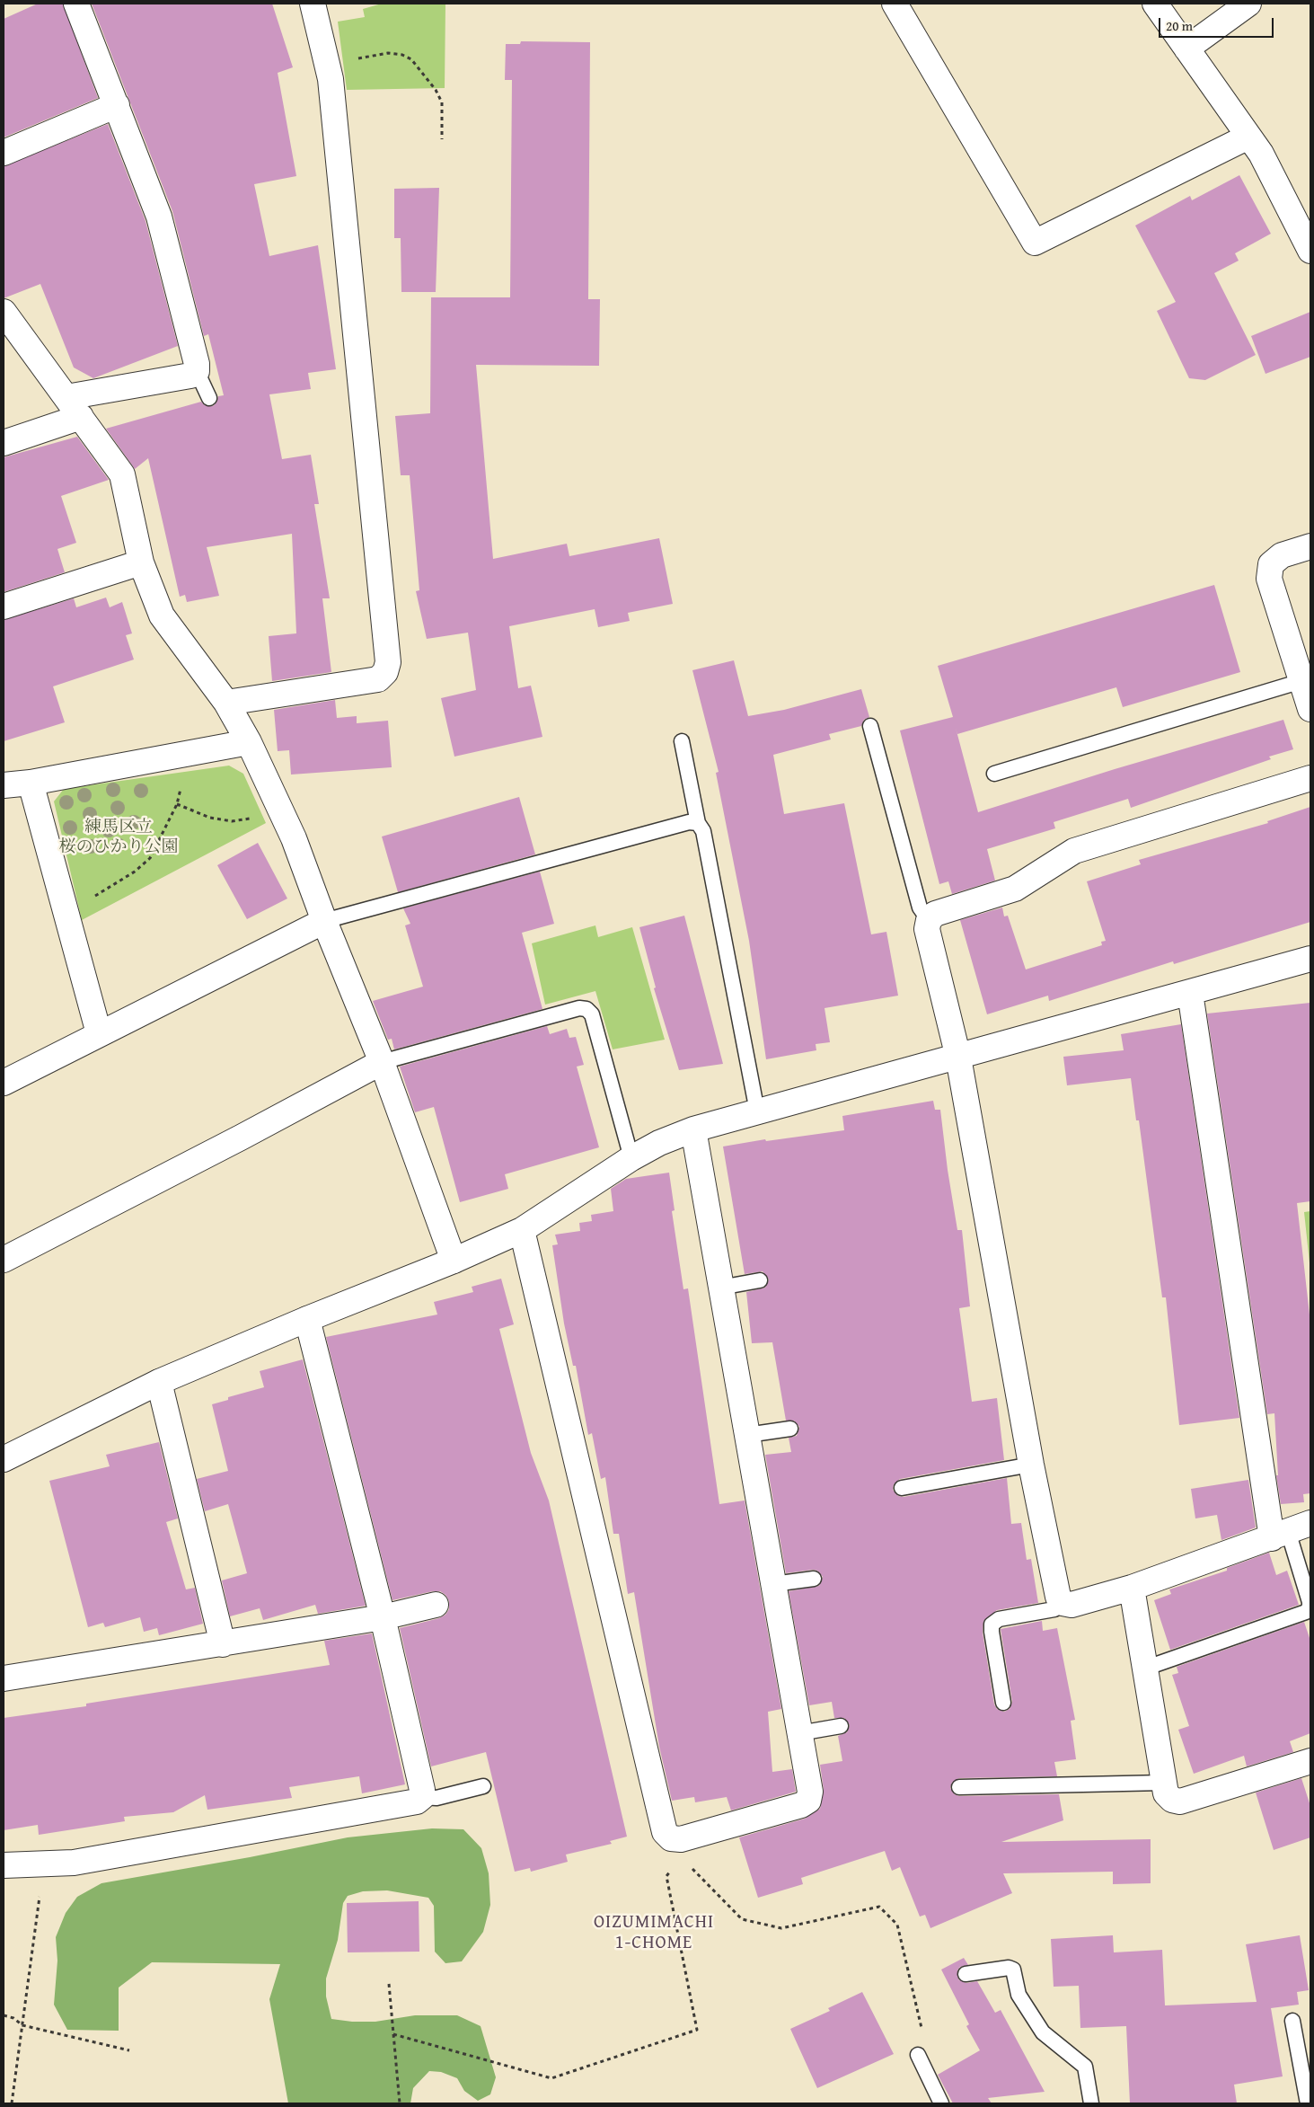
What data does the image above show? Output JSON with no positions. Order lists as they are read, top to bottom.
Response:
{
  "districts": ["OIZUMIMACHI 1-CHOME"],
  "parks": ["練馬区立 桜のひかり公園"],
  "scale_bar": "20 m"
}
